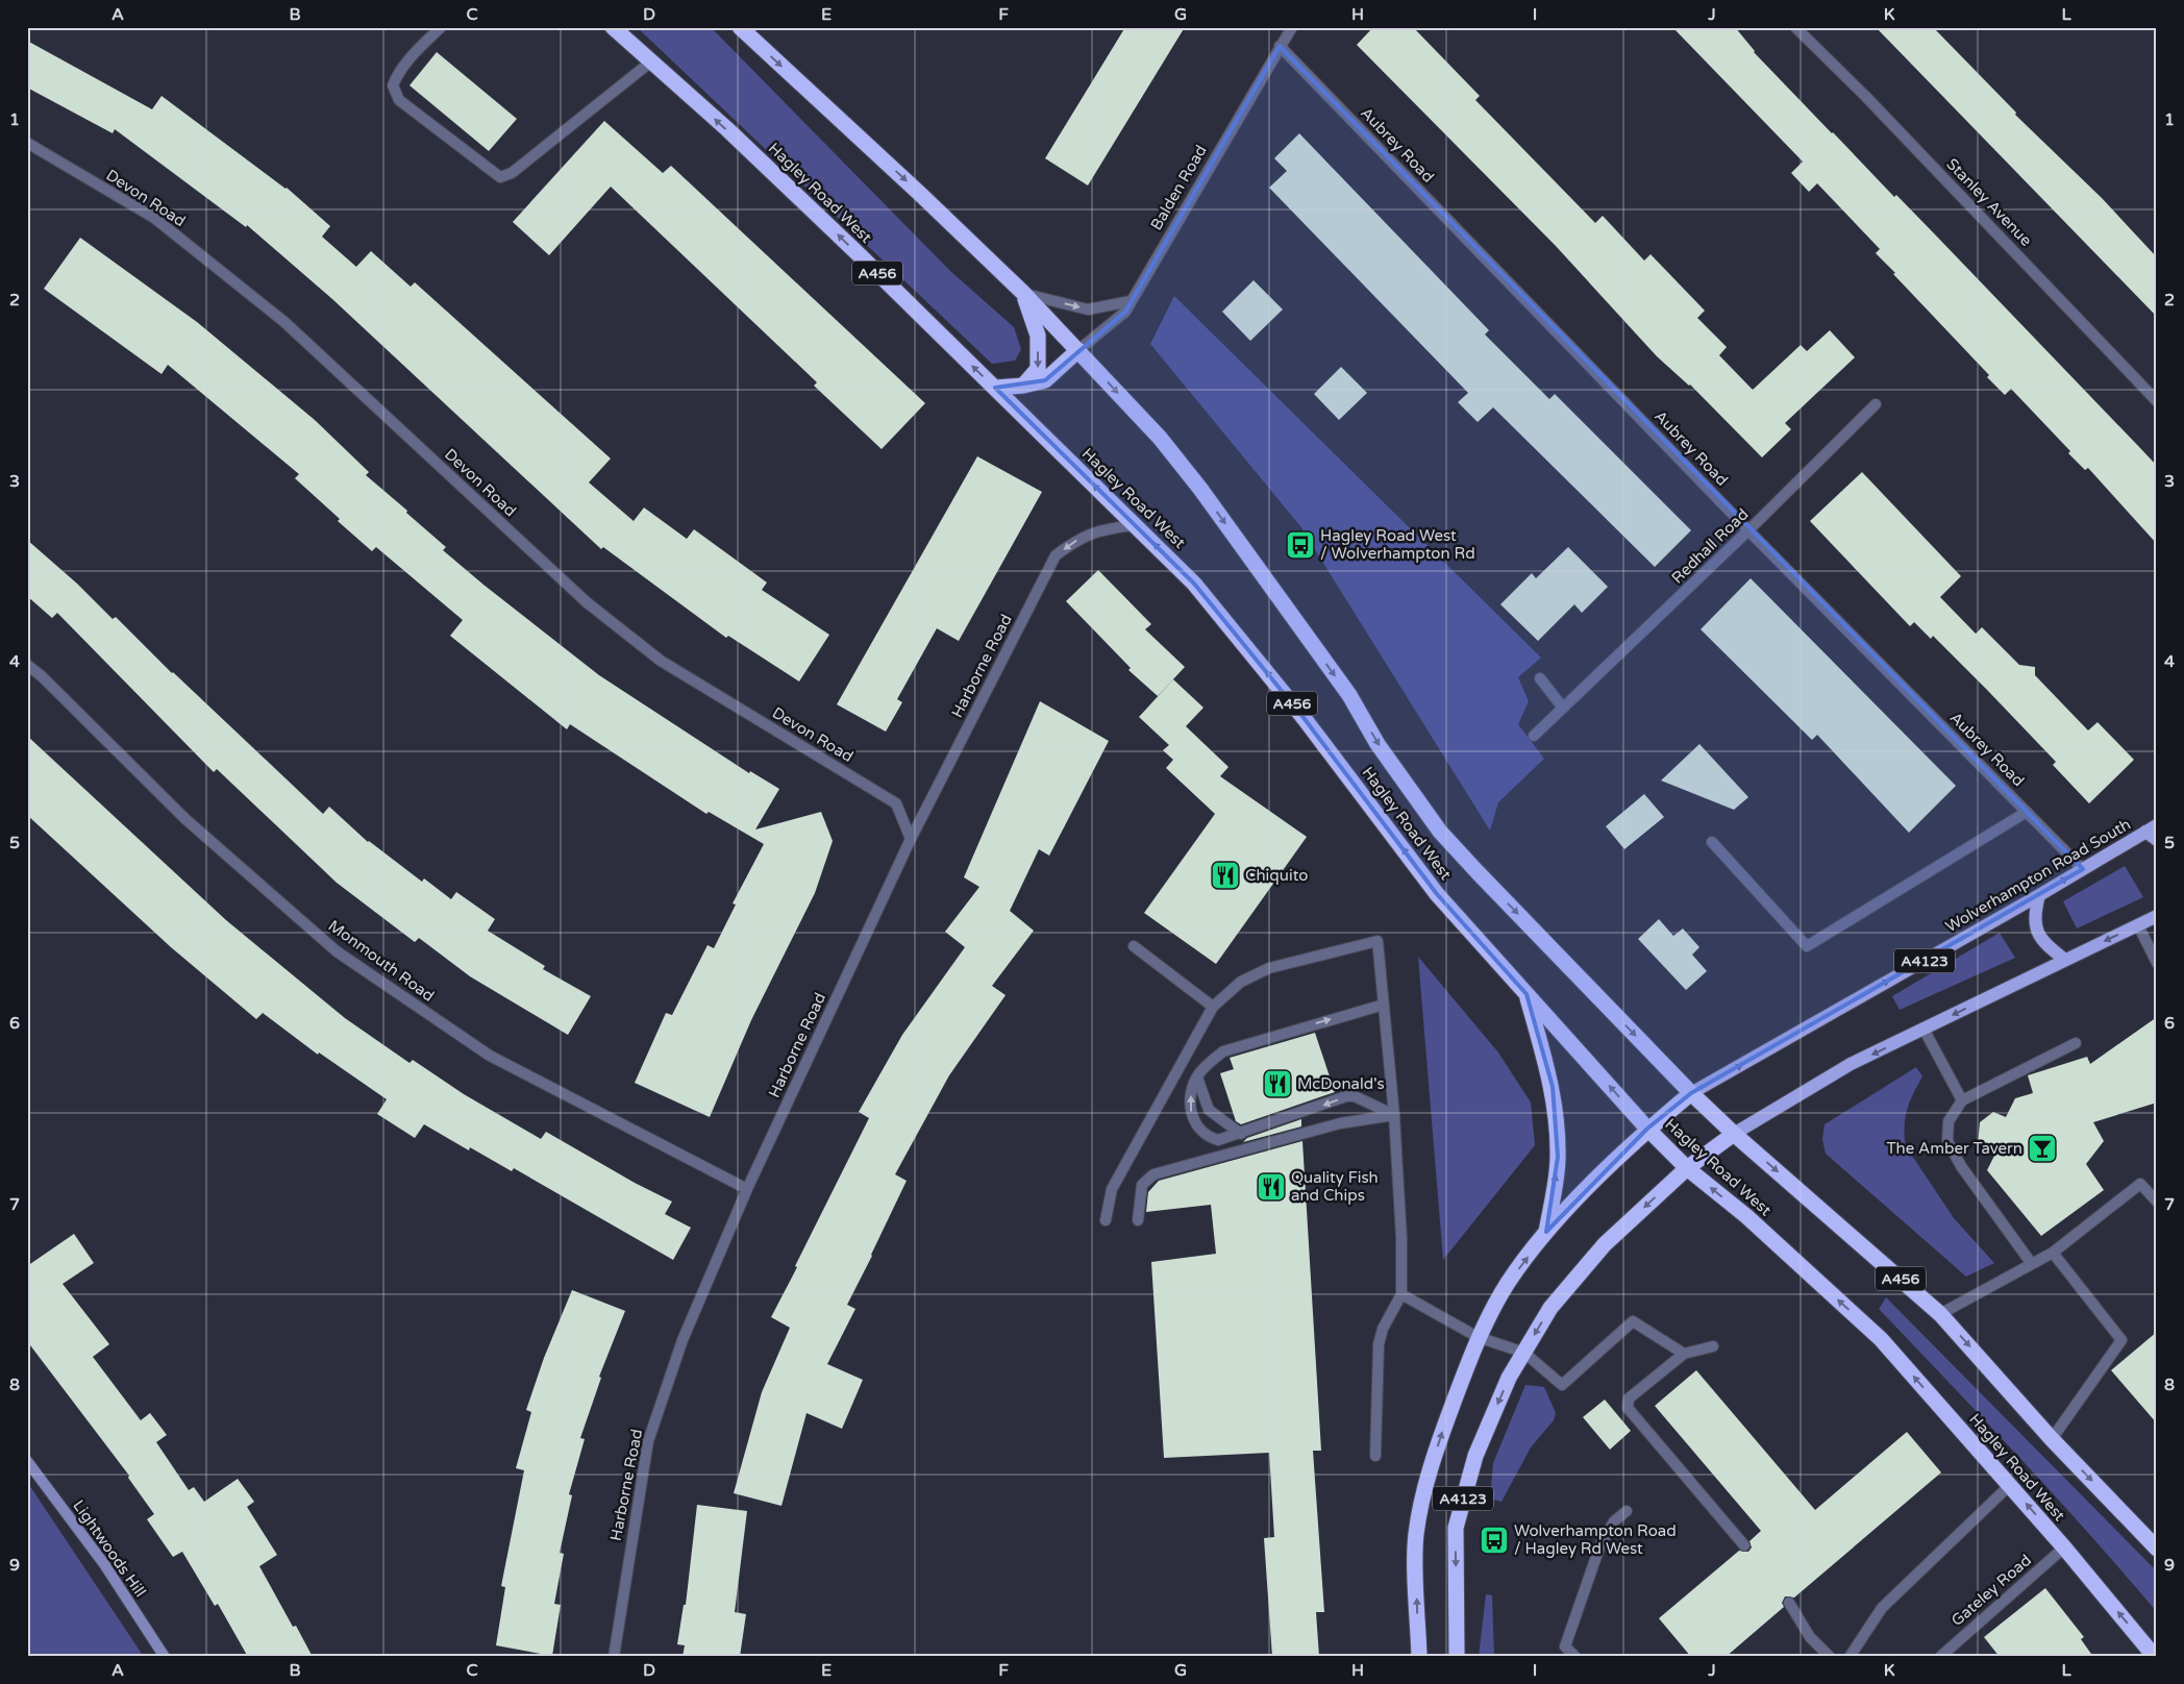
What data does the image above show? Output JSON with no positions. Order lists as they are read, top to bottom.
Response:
{
  "streets": {
    "highway": ["Hagley Road West", "A456", "A4123"],
    "main road": ["Wolverhampton Road South"],
    "street": [
      "Aubrey Road",
      "Balden Road",
      "Devon Road",
      "Stanley Avenue",
      "Redhall Road",
      "Harborne Road",
      "Monmouth Road",
      "Lightwoods Hill",
      "Gateley Road"
    ]
  },
  "crossings": [
    ["Aubrey Road", "Balden Road"],
    ["Aubrey Road", "Redhall Road"],
    ["Aubrey Road", "Wolverhampton Road South"],
    ["Balden Road", "Hagley Road West"],
    ["Hagley Road West", "Harborne Road"],
    ["Hagley Road West", "Wolverhampton Road South"],
    ["Hagley Road West", "A4123"],
    ["Hagley Road West", "Gateley Road"],
    ["Devon Road", "Harborne Road"],
    ["Harborne Road", "Monmouth Road"]
  ],
  "places": {
    "bus stop": ["Hagley Road West / Wolverhampton Rd", "Wolverhampton Road / Hagley Rd West"],
    "restaurant": ["Chiquito", "McDonald's", "Quality Fish and Chips"],
    "bar": ["The Amber Tavern"]
  },
  "grid": {
    "columns": [
      "A",
      "B",
      "C",
      "D",
      "E",
      "F",
      "G",
      "H",
      "I",
      "J",
      "K",
      "L"
    ],
    "rows": [
      "1",
      "2",
      "3",
      "4",
      "5",
      "6",
      "7",
      "8",
      "9"
    ]
  }
}
